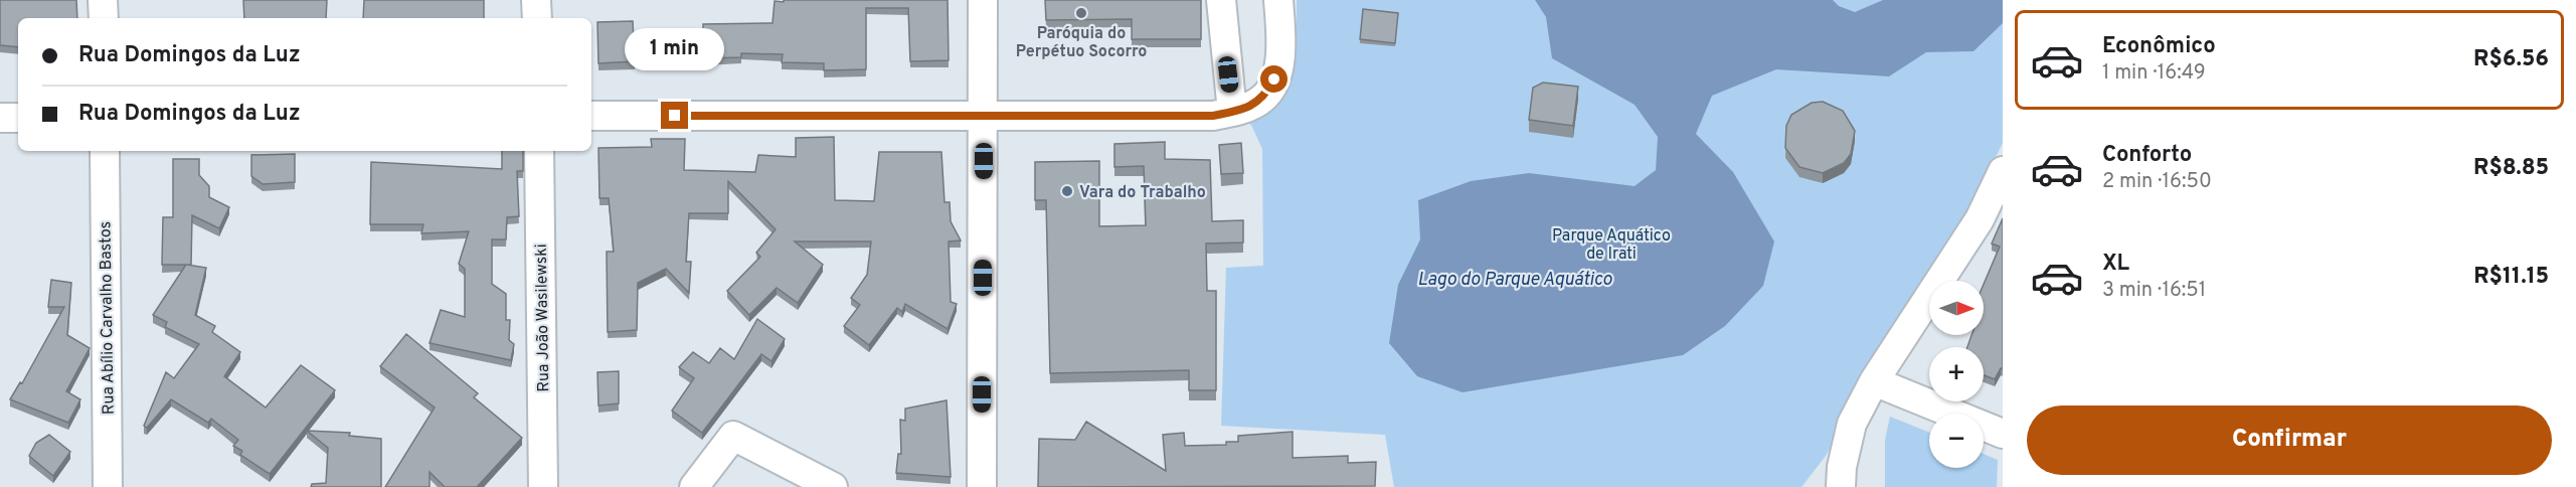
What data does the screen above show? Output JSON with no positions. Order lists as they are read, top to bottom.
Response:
{
  "streets": {
    "street": ["Rua Abílio Carvalho Bastos", "Rua João Wasilewski"]
  },
  "water": ["Lago do Parque Aquático"],
  "parks": ["Parque Aquático de Irati"],
  "places": ["Paróquia do Perpétuo Socorro", "Vara do Trabalho"],
  "north": "right",
  "page": {
    "list": [
      {
        "name": "Econômico",
        "note": "1 min · 16:49",
        "value": "R$6.56"
      },
      {
        "name": "Conforto",
        "note": "2 min · 16:50",
        "value": "R$8.85"
      },
      {
        "name": "XL",
        "note": "3 min · 16:51",
        "value": "R$11.15"
      }
    ],
    "banner": ["Rua Domingos da Luz", "Rua Domingos da Luz"],
    "bubble": "1 min",
    "map_buttons": ["+", "−"],
    "buttons": "Confirmar"
  }
}
